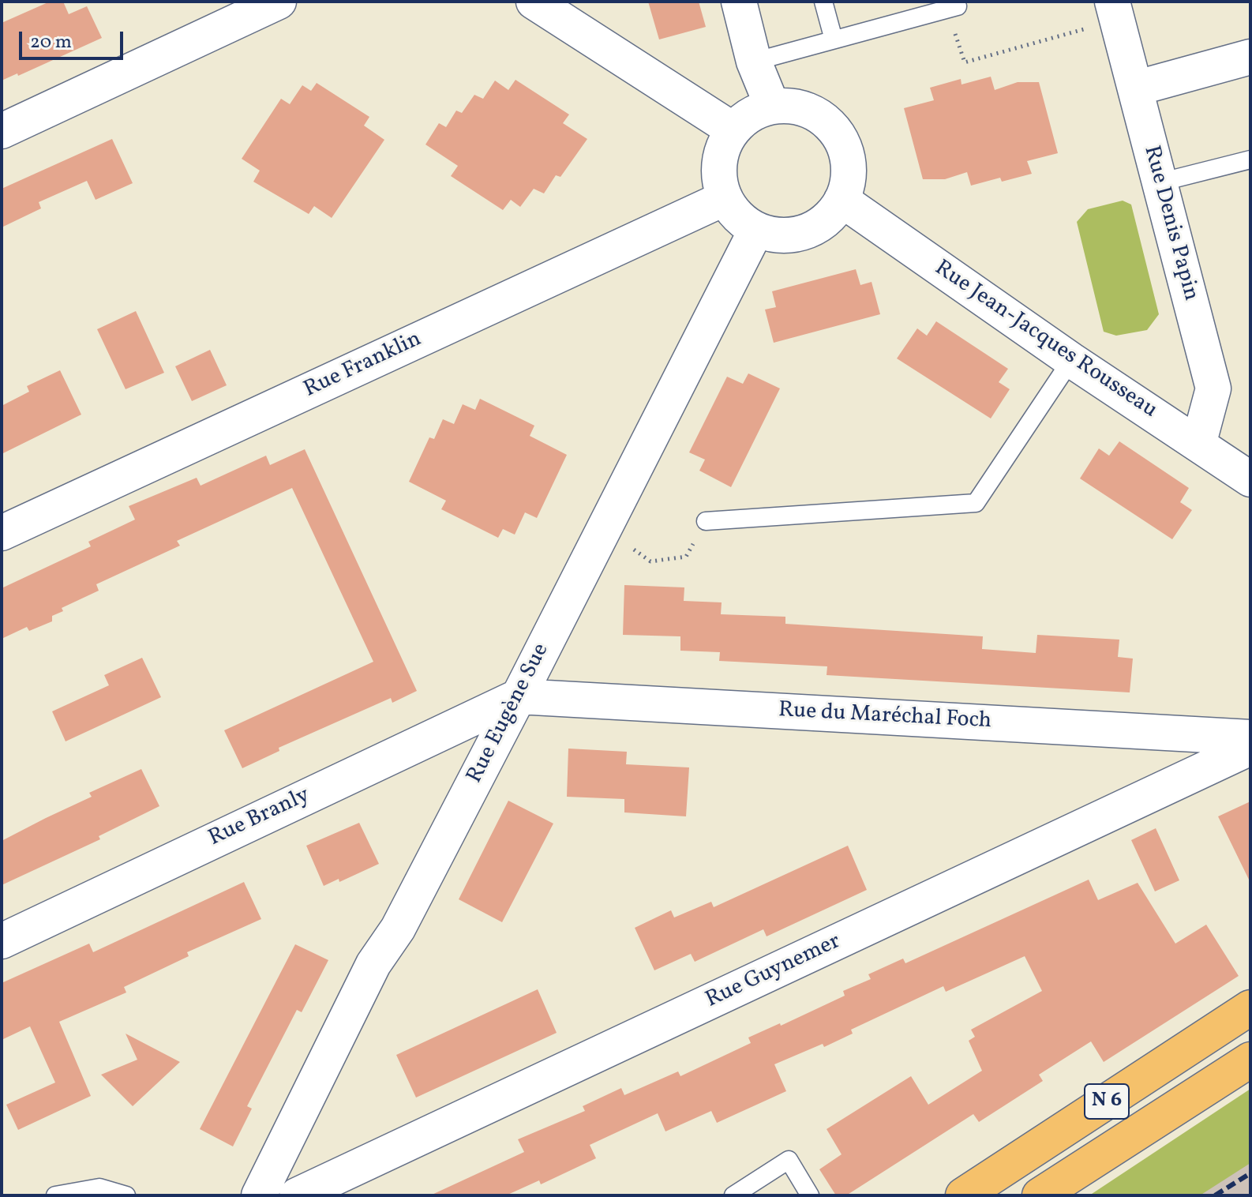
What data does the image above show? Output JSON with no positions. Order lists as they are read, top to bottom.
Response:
{
  "streets": {
    "main road": ["N 6"],
    "street": [
      "Rue Denis Papin",
      "Rue Jean-Jacques Rousseau",
      "Rue Franklin",
      "Rue Eugène Sue",
      "Rue du Maréchal Foch",
      "Rue Branly",
      "Rue Guynemer"
    ]
  },
  "crossings": [
    ["Rue Denis Papin", "Rue Jean-Jacques Rousseau"],
    ["Rue Jean-Jacques Rousseau", "Rue Franklin"],
    ["Rue Jean-Jacques Rousseau", "Rue Eugène Sue"],
    ["Rue Franklin", "Rue Eugène Sue"],
    ["Rue Eugène Sue", "Rue du Maréchal Foch"],
    ["Rue Eugène Sue", "Rue Branly"],
    ["Rue du Maréchal Foch", "Rue Branly"]
  ],
  "scale_bar": "20 m"
}
